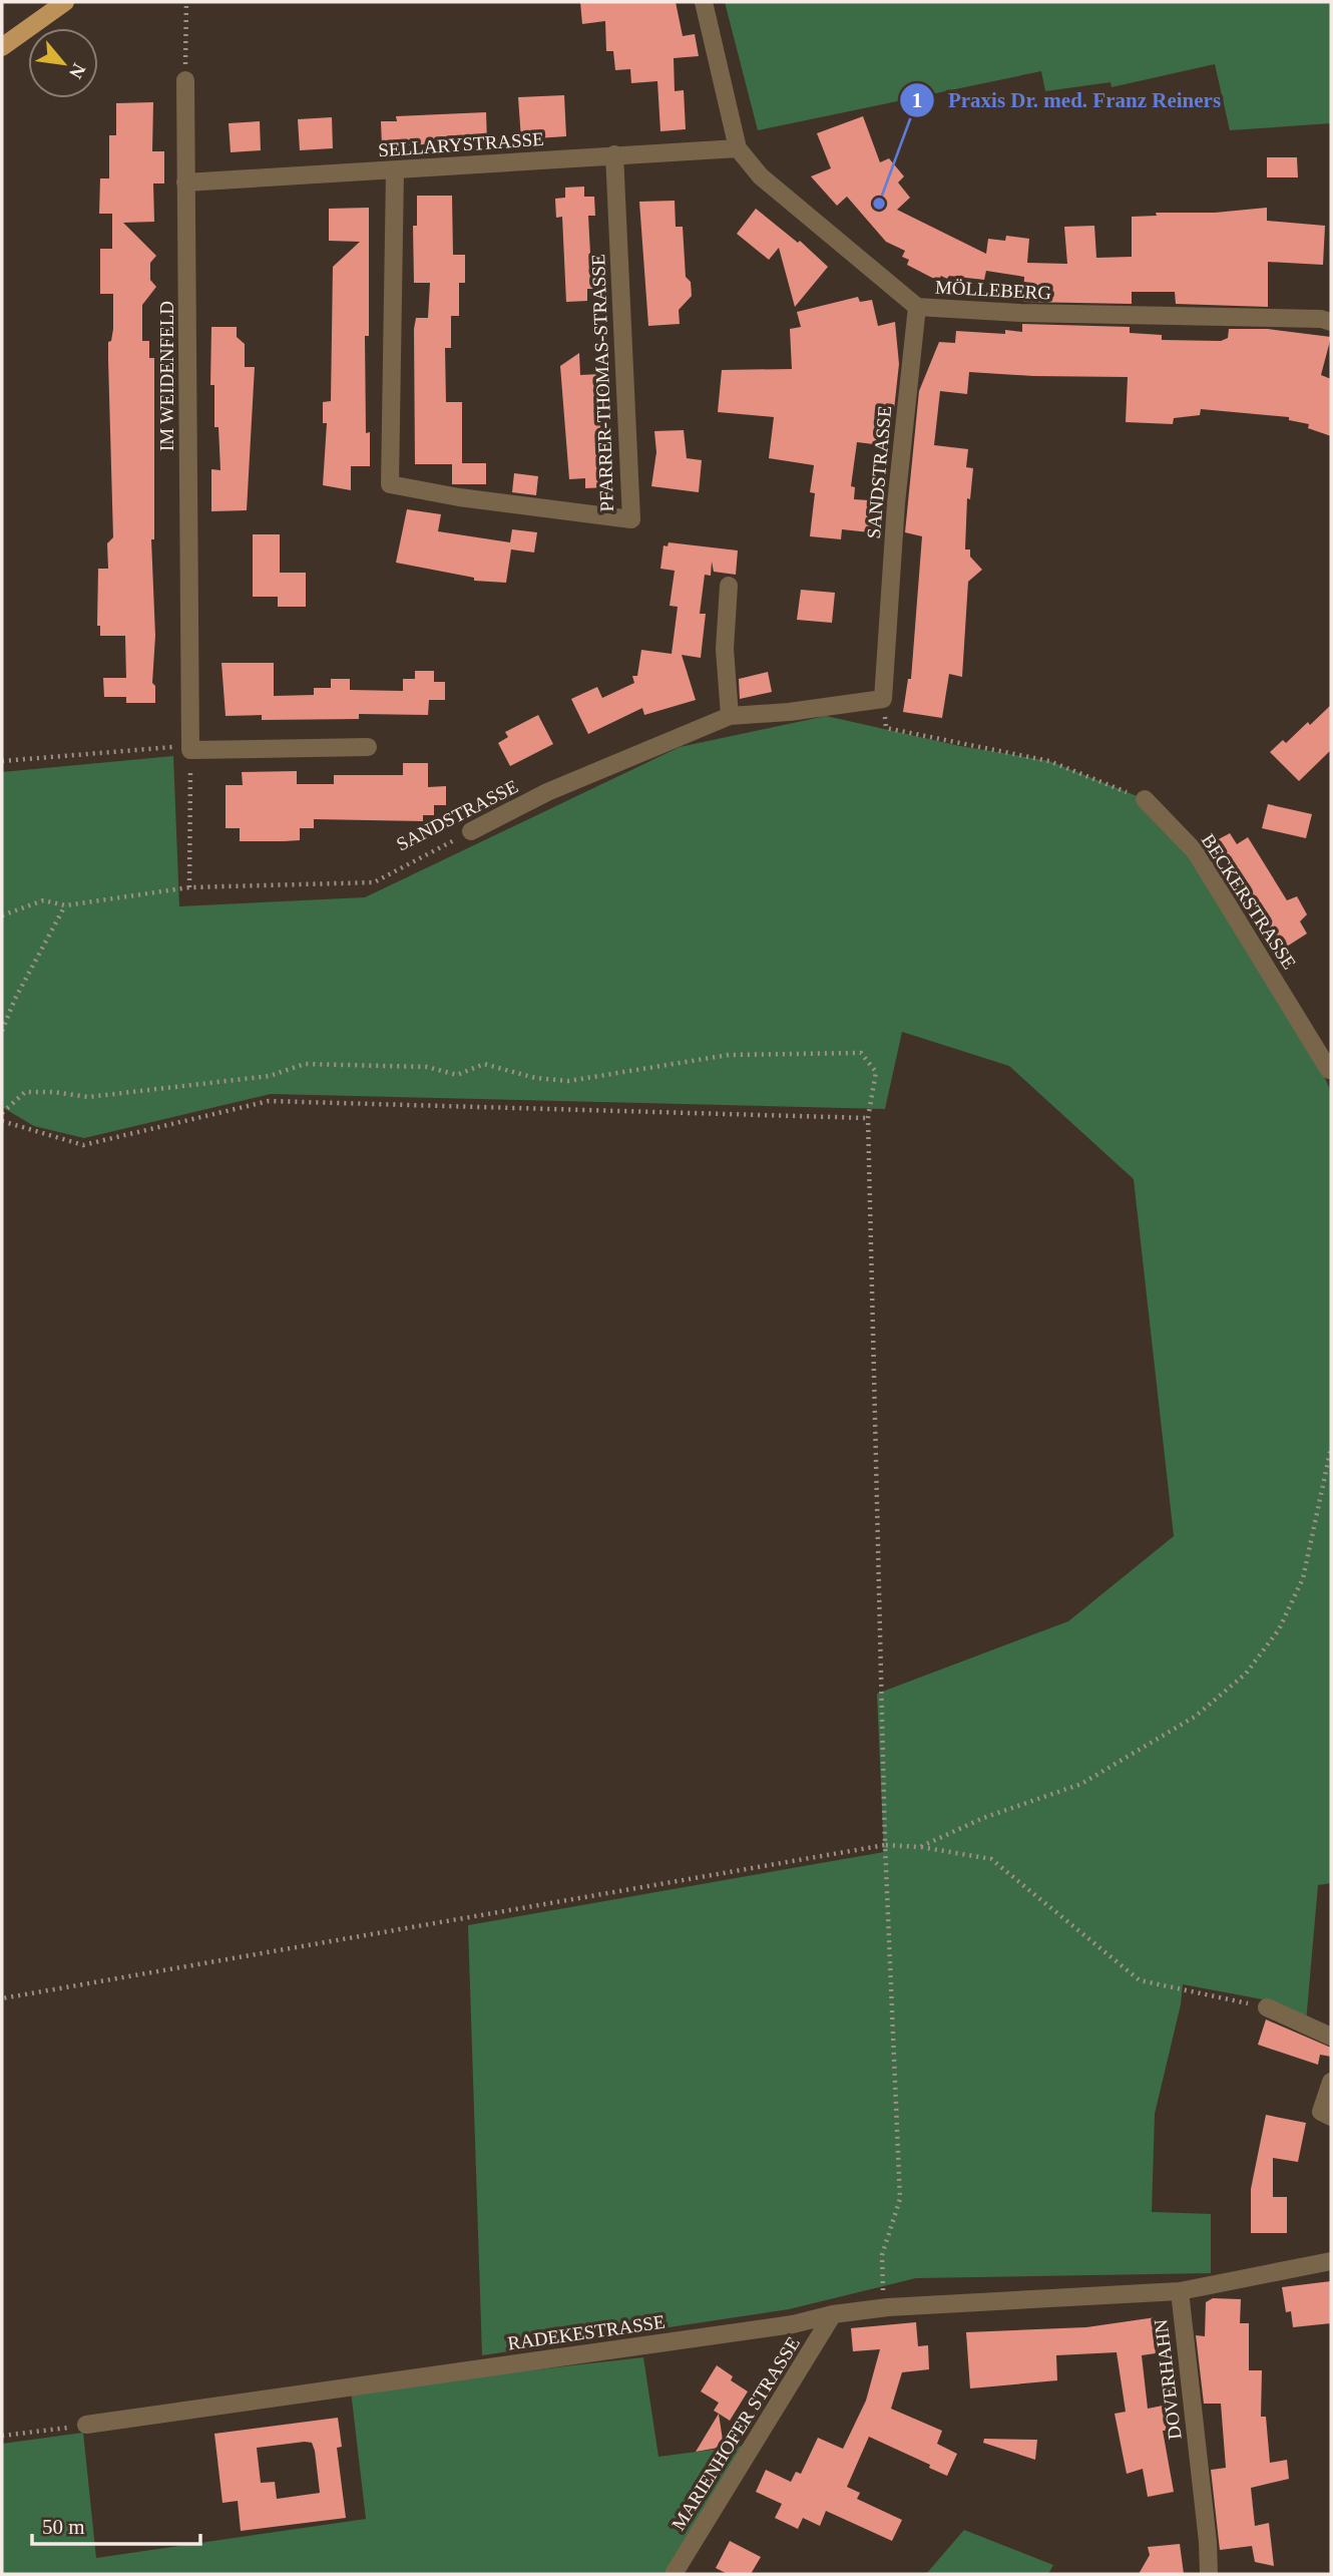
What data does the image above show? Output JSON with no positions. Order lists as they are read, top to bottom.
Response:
{
  "streets": {
    "street": [
      "SELLARYSTRASSE",
      "MÖLLEBERG",
      "IM WEIDENFELD",
      "PFARRER-THOMAS-STRASSE",
      "SANDSTRASSE",
      "BECKERSTRASSE",
      "RADEKESTRASSE",
      "DOVERHAHN",
      "MARIENHOFER STRASSE"
    ]
  },
  "crossings": [
    ["SELLARYSTRASSE", "MÖLLEBERG"],
    ["SELLARYSTRASSE", "IM WEIDENFELD"],
    ["SELLARYSTRASSE", "PFARRER-THOMAS-STRASSE"],
    ["MÖLLEBERG", "SANDSTRASSE"],
    ["RADEKESTRASSE", "DOVERHAHN"],
    ["RADEKESTRASSE", "MARIENHOFER STRASSE"]
  ],
  "places": ["Praxis Dr. med. Franz Reiners"],
  "scale_bar": "50 m",
  "north": "bottom right"
}
